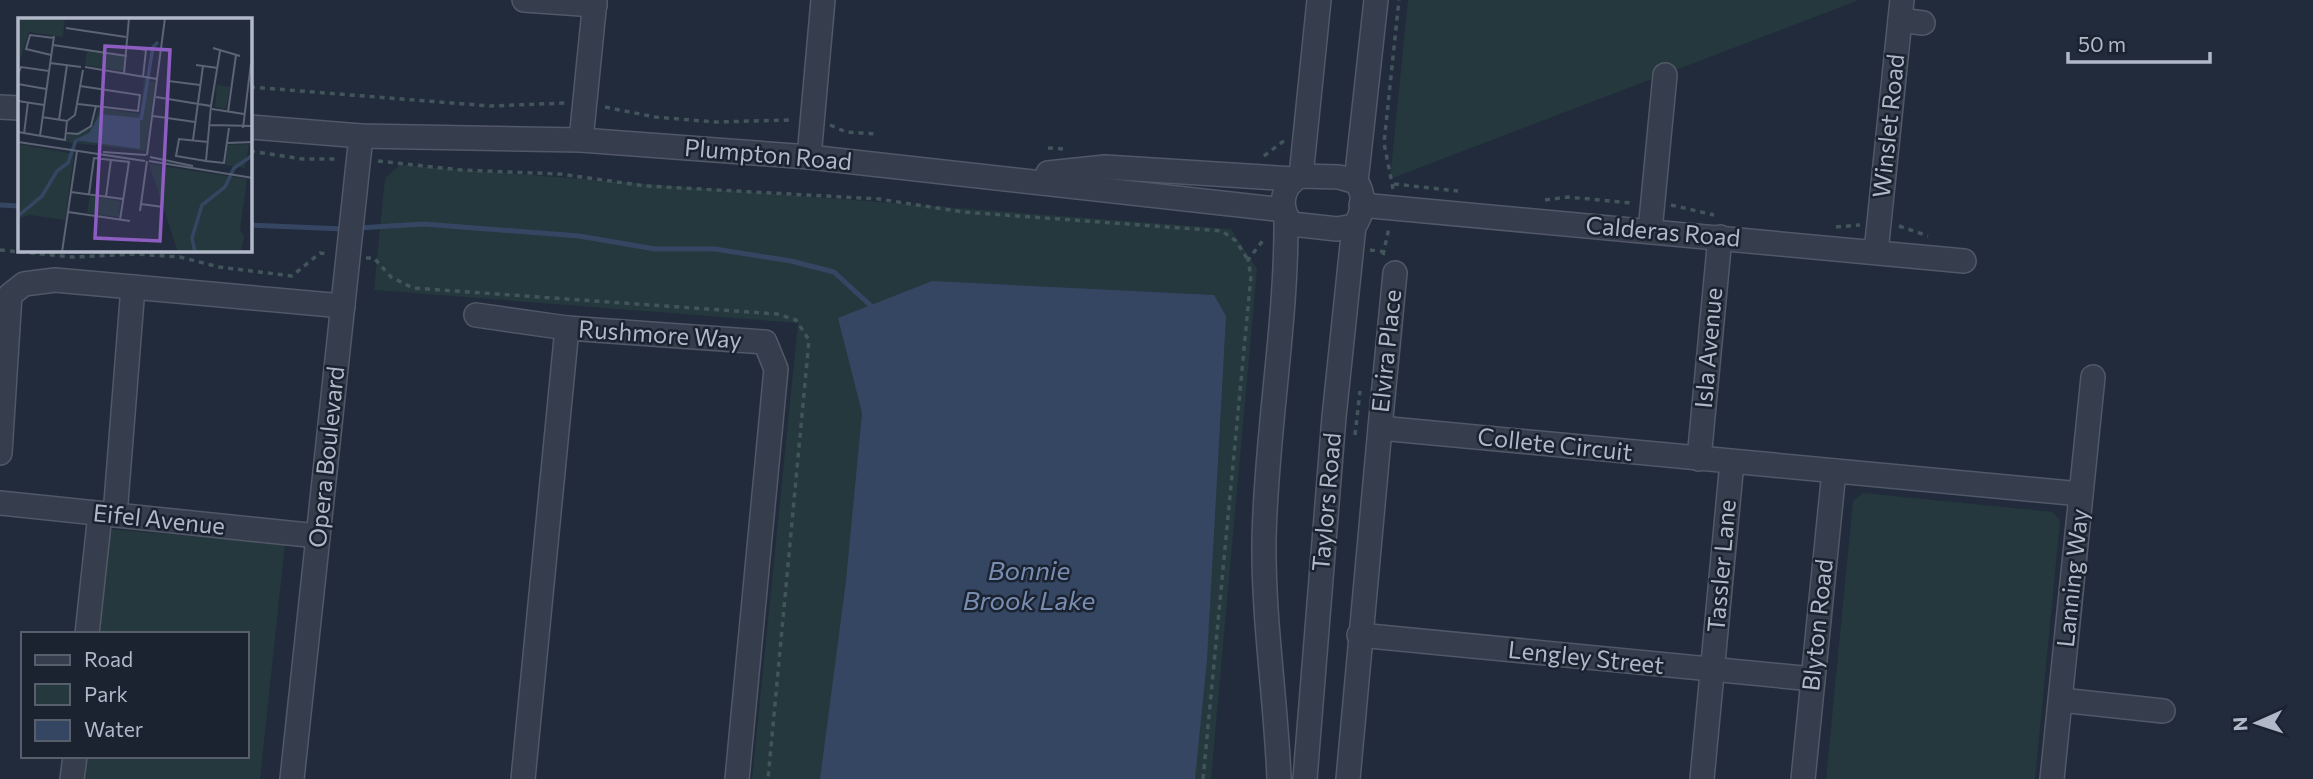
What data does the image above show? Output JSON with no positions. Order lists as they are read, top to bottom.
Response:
{
  "streets": {
    "street": [
      "Winslet Road",
      "Plumpton Road",
      "Calderas Road",
      "Rushmore Way",
      "Isla Avenue",
      "Elvira Place",
      "Collete Circuit",
      "Opera Boulevard",
      "Taylors Road",
      "Eifel Avenue",
      "Tassler Lane",
      "Lanning Way",
      "Blyton Road",
      "Lengley Street"
    ]
  },
  "crossings": [
    ["Winslet Road", "Calderas Road"],
    ["Plumpton Road", "Calderas Road"],
    ["Plumpton Road", "Opera Boulevard"],
    ["Plumpton Road", "Taylors Road"],
    ["Calderas Road", "Isla Avenue"],
    ["Calderas Road", "Taylors Road"],
    ["Isla Avenue", "Collete Circuit"],
    ["Elvira Place", "Collete Circuit"],
    ["Collete Circuit", "Tassler Lane"],
    ["Collete Circuit", "Lanning Way"],
    ["Collete Circuit", "Blyton Road"],
    ["Opera Boulevard", "Eifel Avenue"],
    ["Tassler Lane", "Lengley Street"],
    ["Blyton Road", "Lengley Street"]
  ],
  "water": ["Bonnie Brook Lake"],
  "legend": ["Road", "Park", "Water"],
  "scale_bar": "50 m",
  "north": "left"
}
